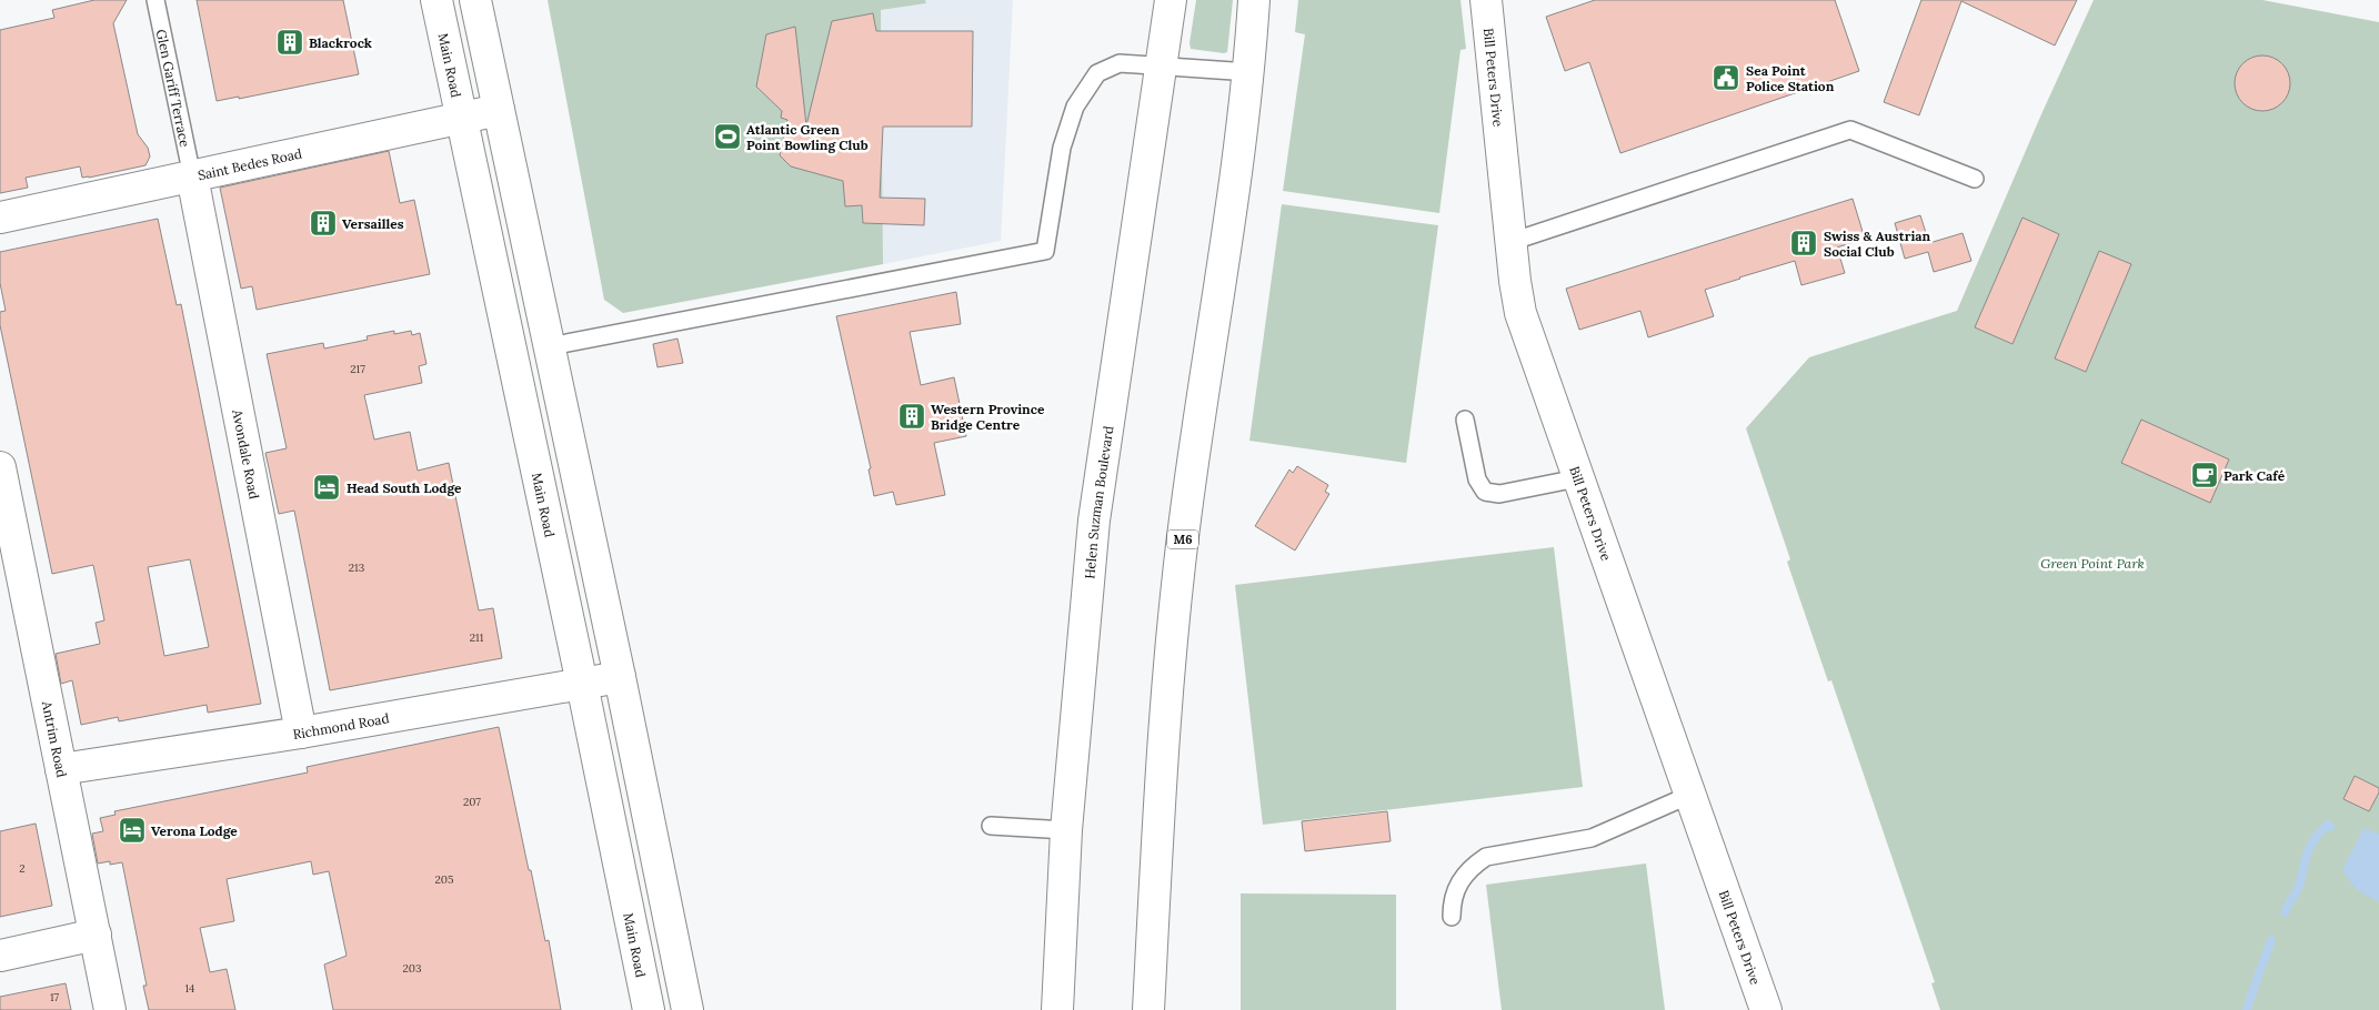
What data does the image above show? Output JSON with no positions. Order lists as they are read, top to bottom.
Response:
{
  "streets": {
    "main road": [
      "Main Road",
      "Bill Peters Drive",
      "Saint Bedes Road",
      "Avondale Road",
      "Helen Suzman Boulevard",
      "M6",
      "Richmond Road",
      "Antrim Road"
    ],
    "lane": ["Glen Gariff Terrace"]
  },
  "crossings": [
    ["Main Road", "Saint Bedes Road"],
    ["Main Road", "Richmond Road"],
    ["Glen Gariff Terrace", "Saint Bedes Road"],
    ["Glen Gariff Terrace", "Avondale Road"],
    ["Saint Bedes Road", "Avondale Road"],
    ["Avondale Road", "Richmond Road"],
    ["Richmond Road", "Antrim Road"]
  ],
  "parks": ["Green Point Park"],
  "places": {
    "building": [
      "Blackrock",
      "Versailles",
      "Swiss & Austrian Social Club",
      "Western Province Bridge Centre"
    ],
    "public building": ["Sea Point Police Station"],
    "sports": ["Atlantic Green Point Bowling Club"],
    "cafe": ["Park Café"],
    "hotel": ["Head South Lodge", "Verona Lodge"]
  },
  "house_numbers": [
    "217",
    "213",
    "211",
    "207",
    "2",
    "205",
    "203",
    "14",
    "17"
  ]
}
